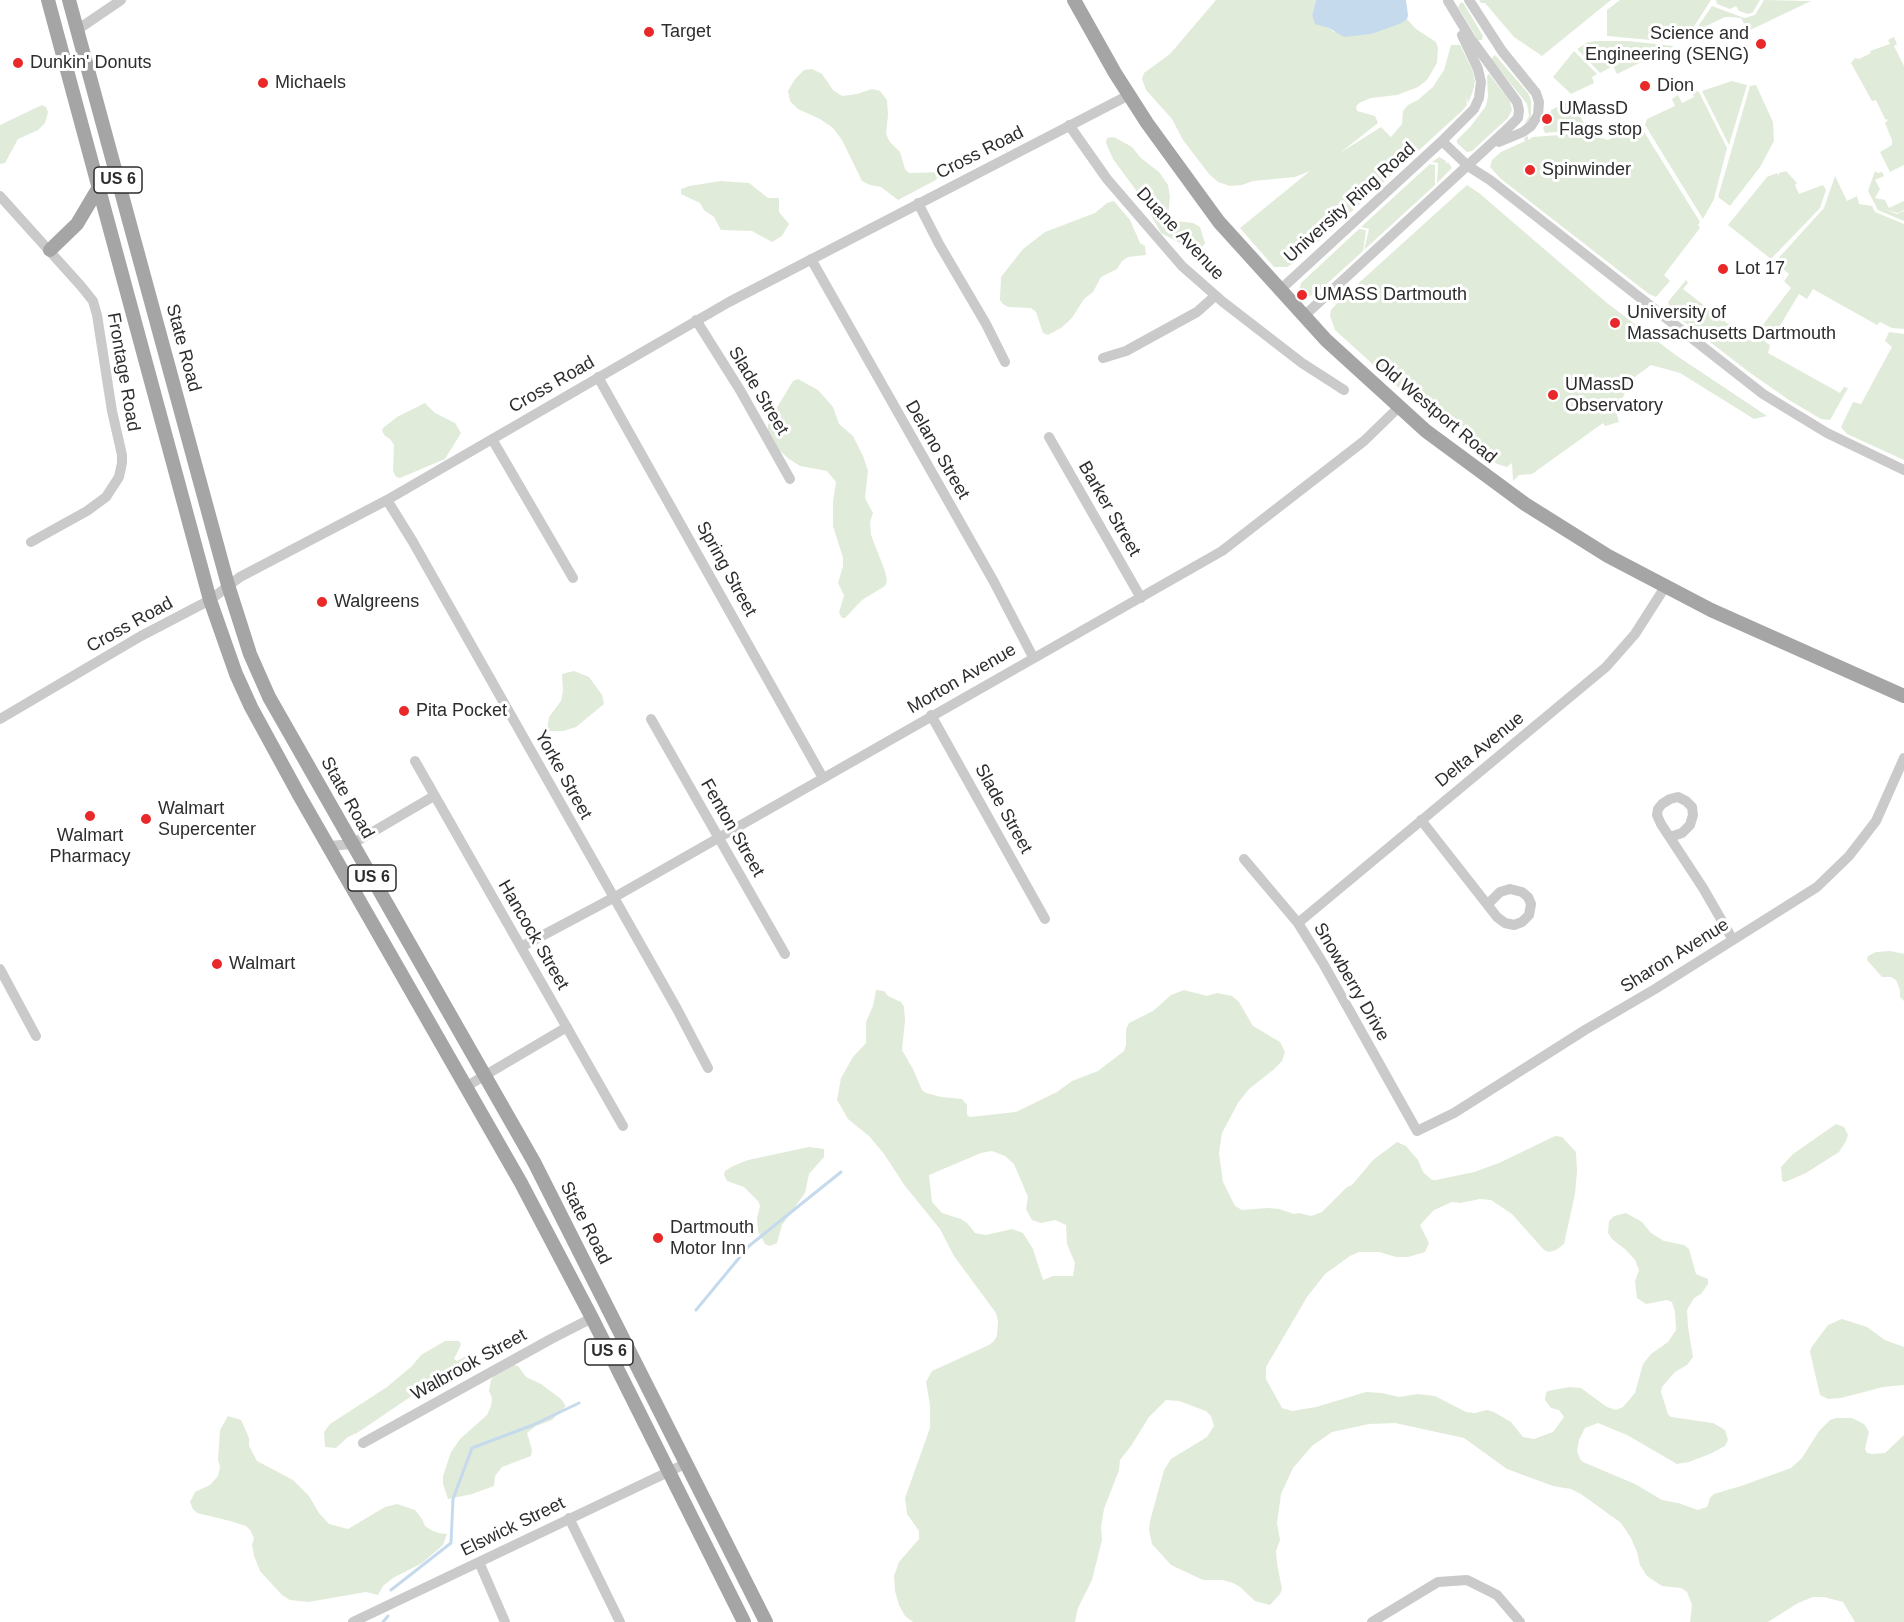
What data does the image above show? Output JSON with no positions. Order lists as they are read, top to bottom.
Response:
{
  "streets": {
    "main road": ["US 6", "State Road", "Old Westport Road"],
    "street": [
      "Cross Road",
      "University Ring Road",
      "Duane Avenue",
      "Frontage Road",
      "Slade Street",
      "Delano Street",
      "Barker Street",
      "Spring Street",
      "Morton Avenue",
      "Delta Avenue",
      "Yorke Street",
      "Fenton Street",
      "Hancock Street",
      "Sharon Avenue",
      "Snowberry Drive",
      "Walbrook Street",
      "Elswick Street"
    ]
  },
  "crossings": [
    ["Cross Road", "Duane Avenue"],
    ["Cross Road", "State Road"],
    ["Cross Road", "Slade Street"],
    ["Cross Road", "Old Westport Road"],
    ["Cross Road", "Delano Street"],
    ["Cross Road", "Spring Street"],
    ["Cross Road", "Yorke Street"],
    ["University Ring Road", "Old Westport Road"],
    ["State Road", "Walbrook Street"],
    ["State Road", "Elswick Street"],
    ["Slade Street", "Morton Avenue"],
    ["Old Westport Road", "Morton Avenue"],
    ["Old Westport Road", "Delta Avenue"],
    ["Delano Street", "Morton Avenue"],
    ["Barker Street", "Morton Avenue"],
    ["Spring Street", "Morton Avenue"],
    ["Morton Avenue", "Yorke Street"],
    ["Morton Avenue", "Fenton Street"],
    ["Morton Avenue", "Hancock Street"],
    ["Delta Avenue", "Snowberry Drive"],
    ["Sharon Avenue", "Snowberry Drive"]
  ],
  "places": [
    "Target",
    "Science and Engineering (SENG)",
    "Dunkin' Donuts",
    "Michaels",
    "Dion",
    "UMassD Flags stop",
    "Spinwinder",
    "Lot 17",
    "UMASS Dartmouth",
    "University of Massachusetts Dartmouth",
    "UMassD Observatory",
    "Walgreens",
    "Pita Pocket",
    "Walmart Pharmacy",
    "Walmart Supercenter",
    "Walmart",
    "Dartmouth Motor Inn"
  ]
}
